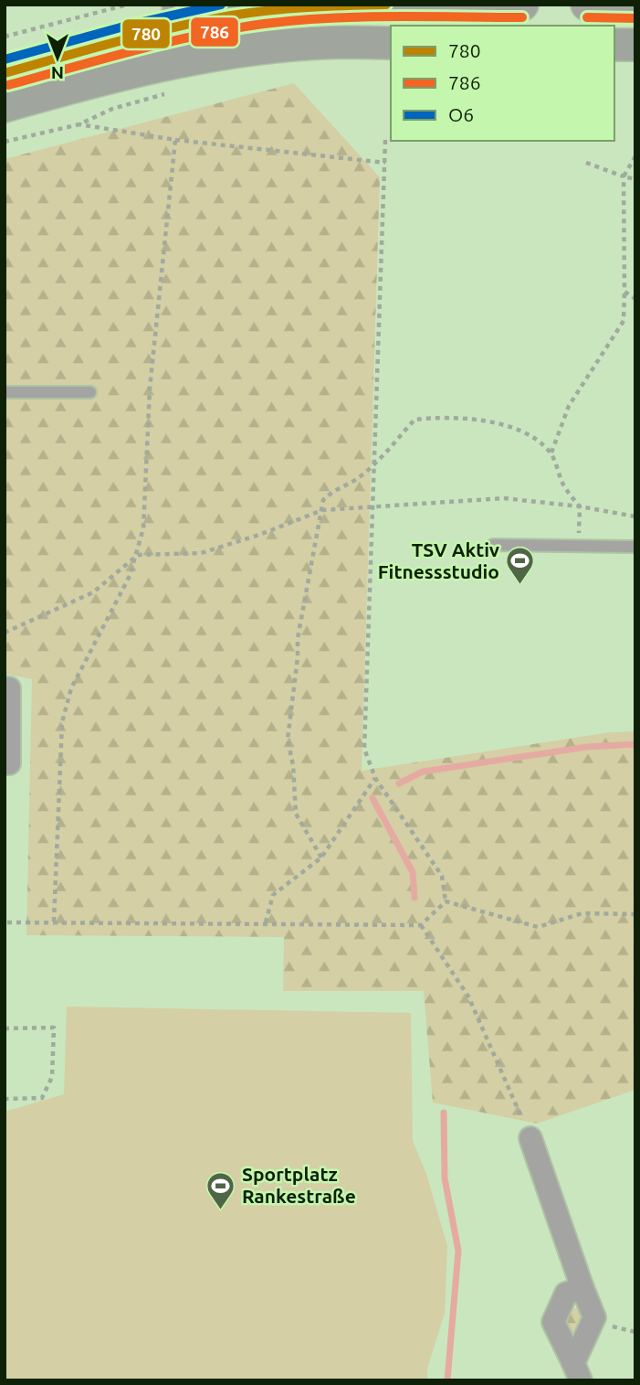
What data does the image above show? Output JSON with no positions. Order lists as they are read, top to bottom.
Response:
{
  "places": {
    "sports": ["TSV Aktiv Fitnessstudio", "Sportplatz Rankestraße"]
  },
  "lines": ["transit line 780", "transit line O6", "transit line 786"],
  "legend": ["780", "786", "O6"],
  "north": "bottom"
}
